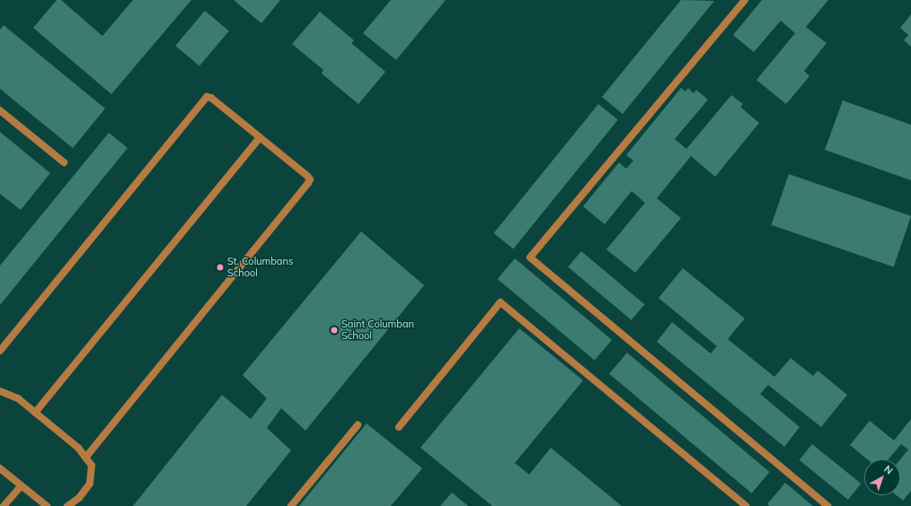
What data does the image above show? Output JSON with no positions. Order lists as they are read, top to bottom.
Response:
{
  "places": ["St. Columbans School", "Saint Columban School"],
  "north": "top right"
}
